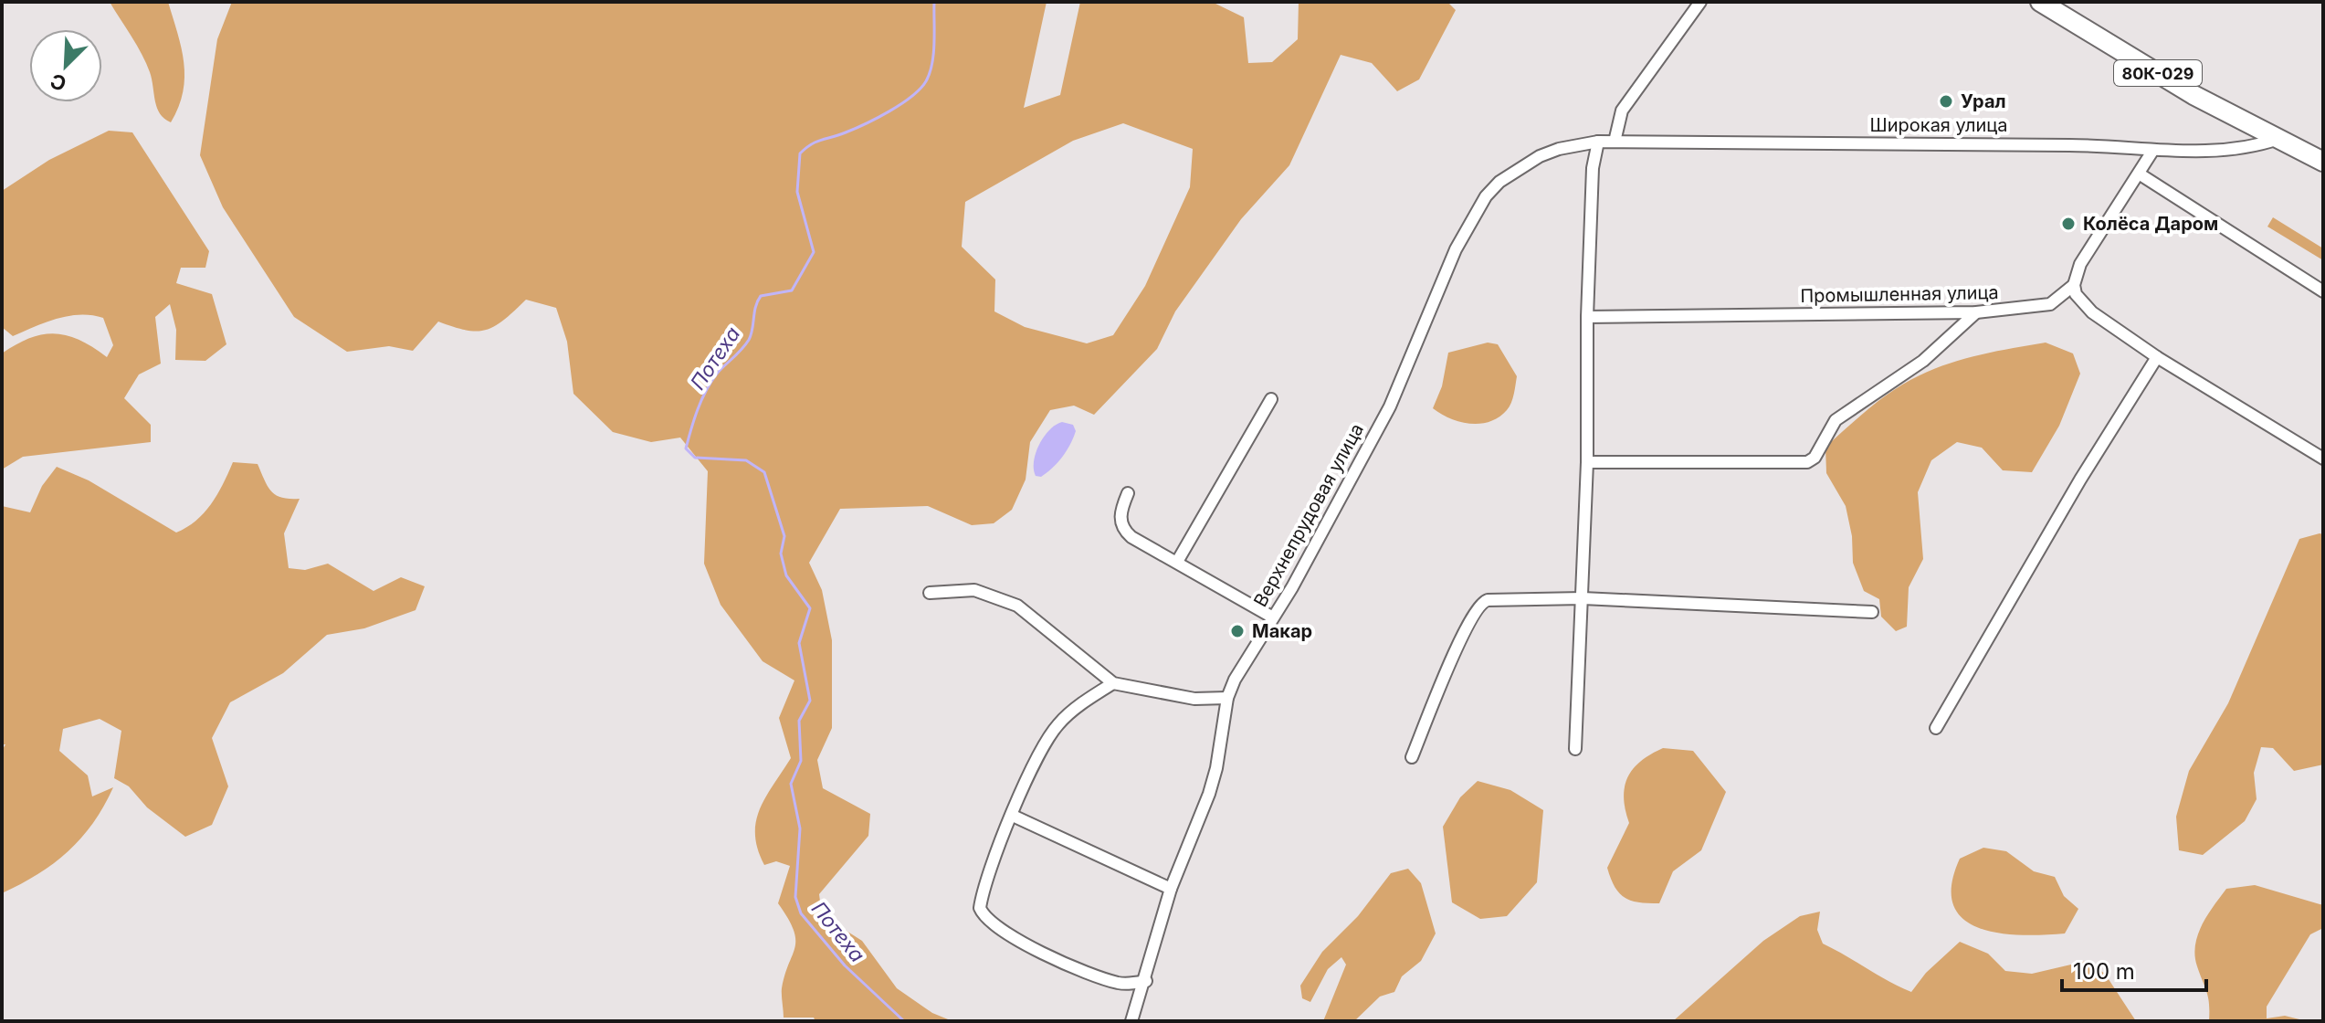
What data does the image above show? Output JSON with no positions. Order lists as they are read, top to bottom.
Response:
{
  "streets": {
    "main road": ["80К-029"],
    "street": ["Широкая улица", "Промышленная улица", "Верхнепрудовая улица"]
  },
  "crossings": [
    ["80К-029", "Широкая улица"],
    ["Широкая улица", "Верхнепрудовая улица"]
  ],
  "water": ["Потеха"],
  "places": ["Урал", "Колёса Даром", "Макар"],
  "scale_bar": "100 m",
  "north": "bottom left"
}
